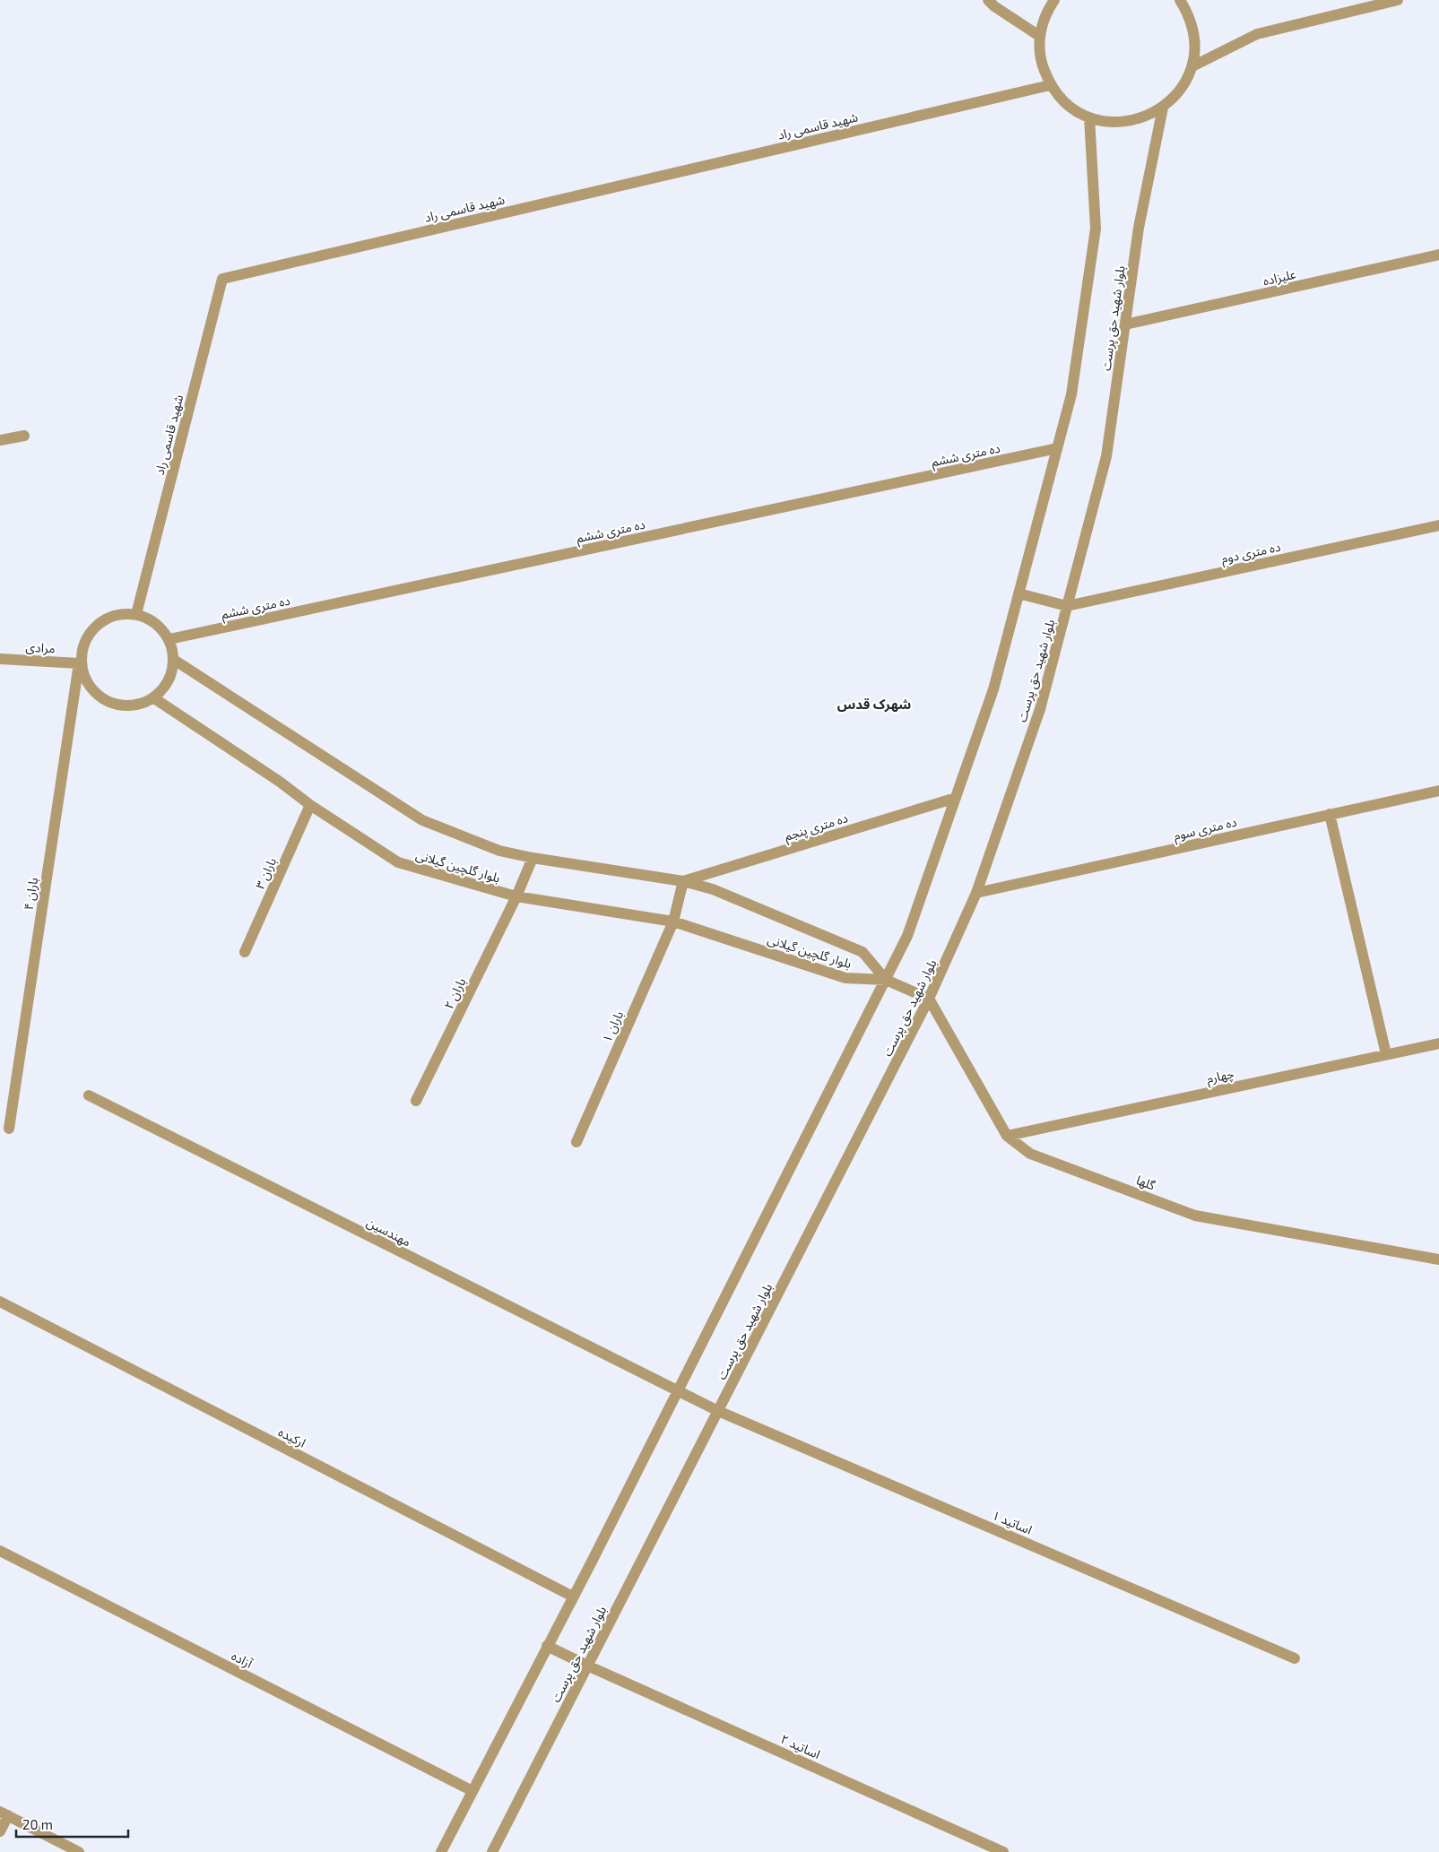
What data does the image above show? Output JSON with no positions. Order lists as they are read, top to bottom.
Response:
{
  "streets": {
    "street": [
      "شهید قاسمی راد",
      "علیزاده",
      "بلوار شهید حق پرست",
      "ده متری ششم",
      "ده متری دوم",
      "مرادی",
      "ده متری پنجم",
      "ده متری سوم",
      "بلوار گلچین گیلانی",
      "باران ۳",
      "باران ۴",
      "باران ۲",
      "باران ۱",
      "چهارم",
      "گلها",
      "مهندسین",
      "ارکیده",
      "اساتید ۱",
      "آزاده",
      "اساتید ۲"
    ]
  },
  "crossings": [
    ["شهید قاسمی راد", "ده متری ششم"],
    ["شهید قاسمی راد", "مرادی"],
    ["شهید قاسمی راد", "بلوار گلچین گیلانی"],
    ["شهید قاسمی راد", "باران ۴"],
    ["علیزاده", "بلوار شهید حق پرست"],
    ["بلوار شهید حق پرست", "ده متری دوم"],
    ["بلوار شهید حق پرست", "ده متری سوم"],
    ["بلوار شهید حق پرست", "گلها"],
    ["بلوار شهید حق پرست", "مهندسین"],
    ["بلوار شهید حق پرست", "اساتید ۱"],
    ["بلوار شهید حق پرست", "اساتید ۲"],
    ["ده متری ششم", "مرادی"],
    ["ده متری ششم", "بلوار گلچین گیلانی"],
    ["ده متری ششم", "باران ۴"],
    ["مرادی", "بلوار گلچین گیلانی"],
    ["مرادی", "باران ۴"],
    ["ده متری پنجم", "بلوار گلچین گیلانی"],
    ["ده متری پنجم", "باران ۱"],
    ["بلوار گلچین گیلانی", "باران ۳"],
    ["بلوار گلچین گیلانی", "باران ۴"],
    ["بلوار گلچین گیلانی", "باران ۲"],
    ["بلوار گلچین گیلانی", "باران ۱"],
    ["چهارم", "گلها"],
    ["مهندسین", "اساتید ۱"]
  ],
  "districts": ["شهرک قدس"],
  "scale_bar": "20 m"
}
